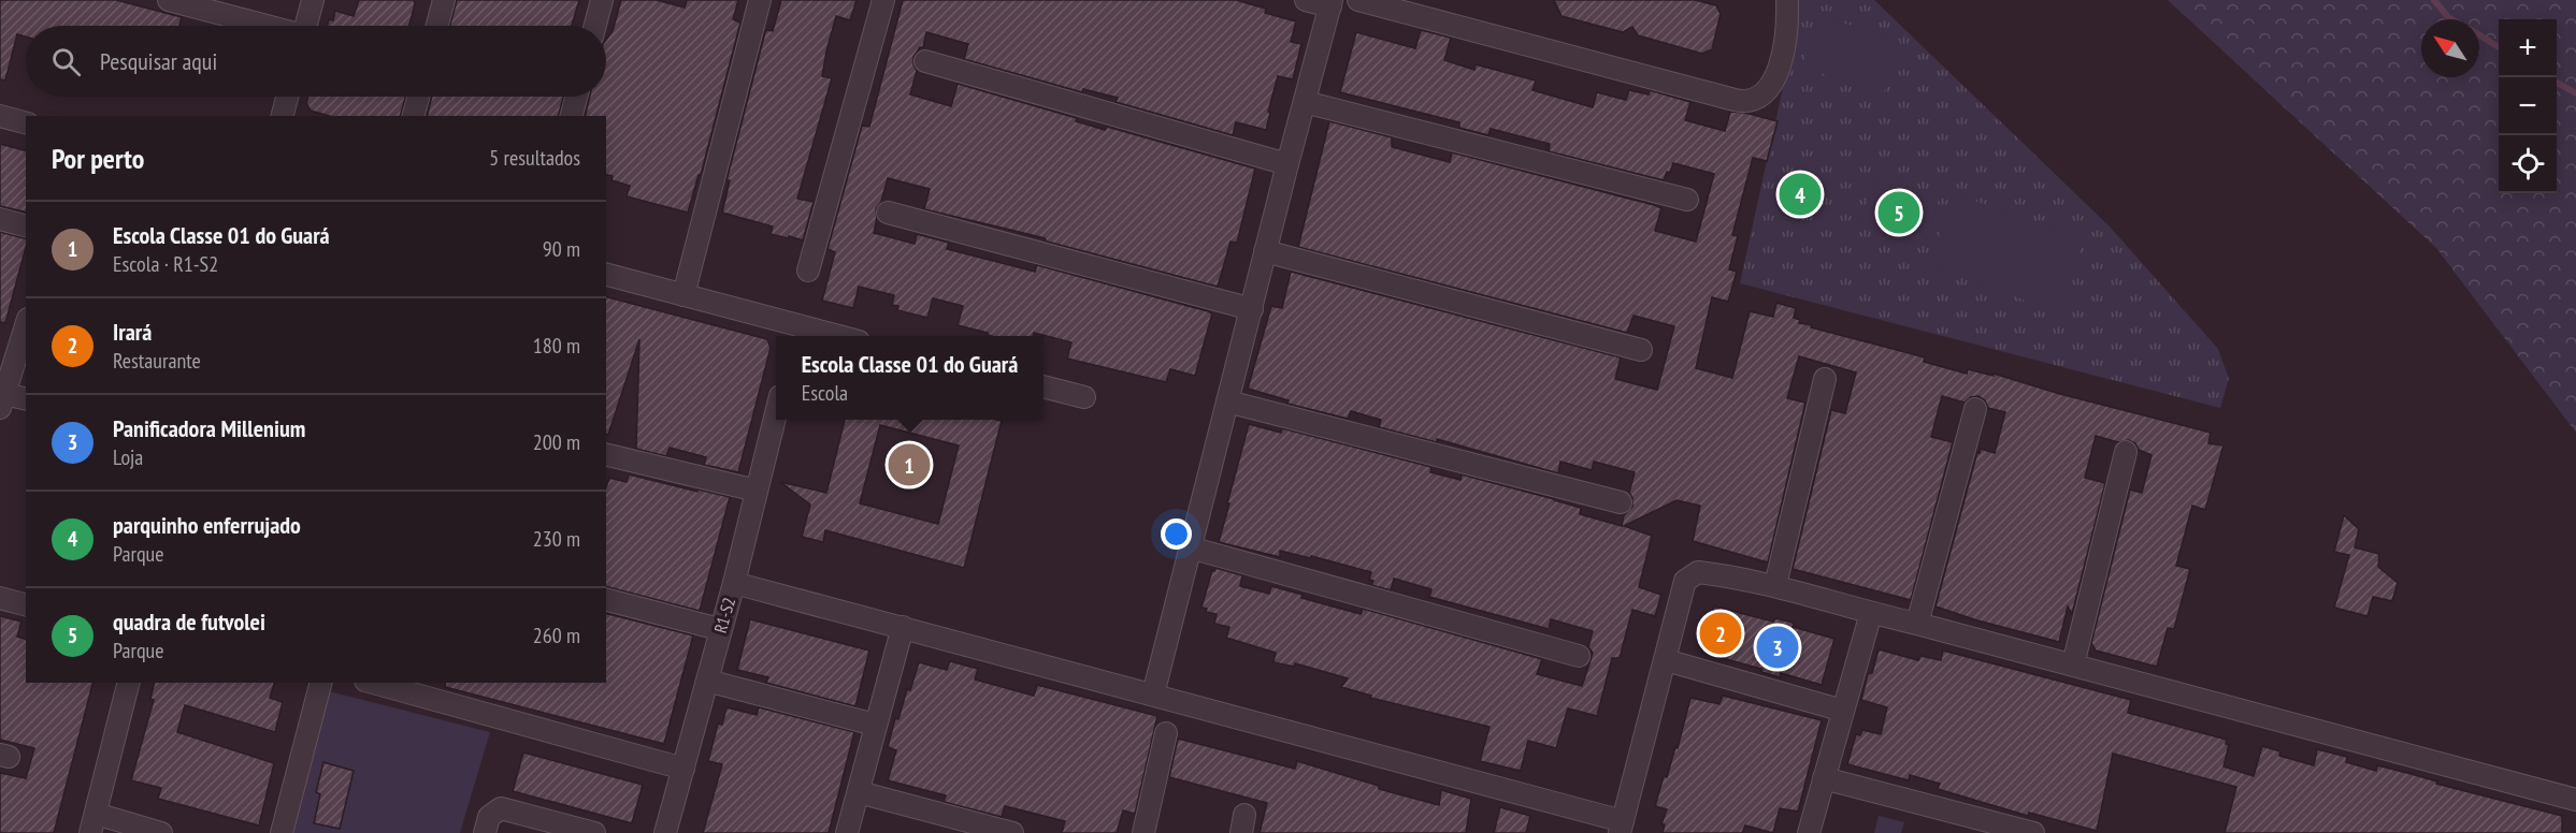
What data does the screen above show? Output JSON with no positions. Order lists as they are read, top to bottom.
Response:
{
  "streets": {
    "street": ["R1-S2"]
  },
  "north": "top left",
  "page": {
    "map_buttons": ["+", "−"],
    "search": "Pesquisar aqui",
    "heading": ["Por perto", "5 resultados"],
    "pins": [
      "4",
      "5",
      "1",
      "2",
      "3"
    ],
    "list": [
      {
        "mark": "1",
        "name": "Escola Classe 01 do Guará",
        "note": "Escola · R1-S2",
        "value": "90 m"
      },
      {
        "mark": "2",
        "name": "Irará",
        "note": "Restaurante",
        "value": "180 m"
      },
      {
        "mark": "3",
        "name": "Panificadora Millenium",
        "note": "Loja",
        "value": "200 m"
      },
      {
        "mark": "4",
        "name": "parquinho enferrujado",
        "note": "Parque",
        "value": "230 m"
      },
      {
        "mark": "5",
        "name": "quadra de futvolei",
        "note": "Parque",
        "value": "260 m"
      }
    ],
    "popup": ["Escola Classe 01 do Guará", "Escola"]
  }
}
